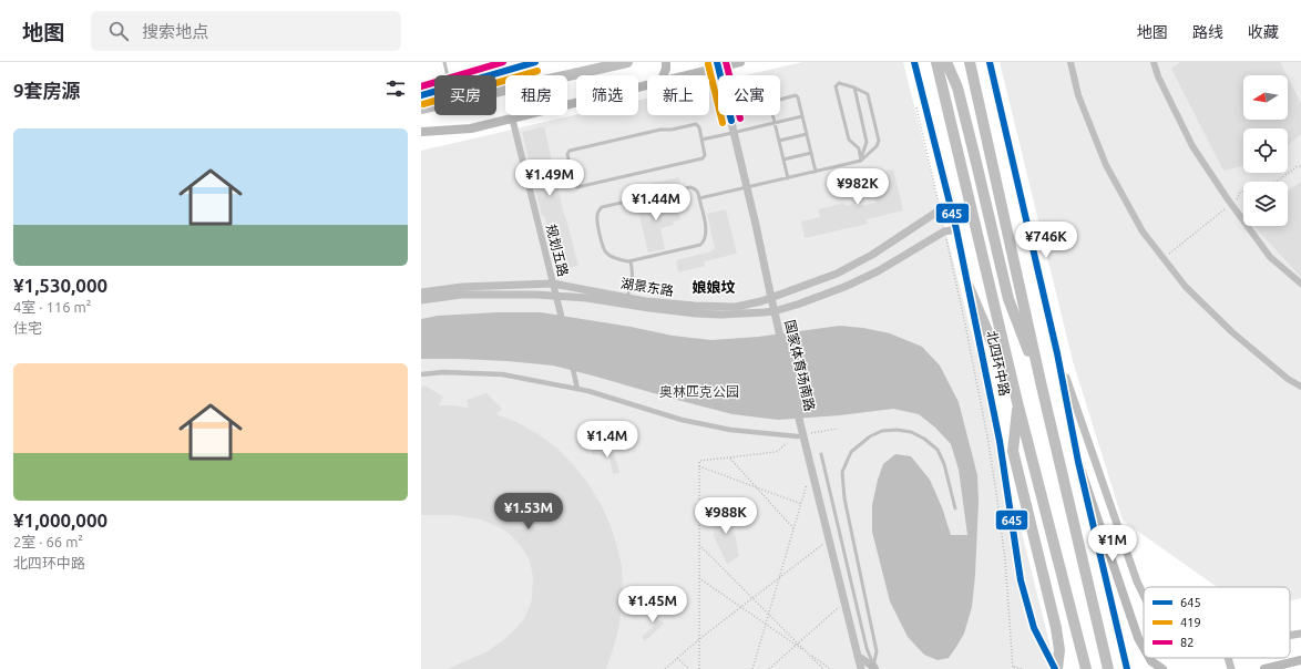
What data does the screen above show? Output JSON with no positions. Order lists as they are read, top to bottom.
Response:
{
  "streets": {
    "highway": ["北四环中路"],
    "street": ["规划五路", "湖景东路", "国家体育场南路"]
  },
  "crossings": [
    ["规划五路", "湖景东路"],
    ["湖景东路", "北四环中路"],
    ["湖景东路", "国家体育场南路"]
  ],
  "districts": ["娘娘坟"],
  "parks": ["奥林匹克公园"],
  "lines": ["transit line 645", "transit line 82", "transit line 419"],
  "legend": ["645", "419", "82"],
  "north": "left",
  "page": {
    "header": "地图",
    "search": "搜索地点",
    "nav": ["地图", "路线", "收藏"],
    "heading": "9套房源",
    "chip": [
      "买房",
      "租房",
      "筛选",
      "新上",
      "公寓"
    ],
    "list": [
      {
        "name": "¥1,530,000",
        "note": "4室 · 116 m² · 住宅"
      },
      {
        "name": "¥1,000,000",
        "note": "2室 · 66 m² · 北四环中路"
      }
    ],
    "price": [
      "¥1.49M",
      "¥982K",
      "¥1.44M",
      "¥746K",
      "¥1.4M",
      "¥1.53M",
      "¥988K",
      "¥1M",
      "¥1.45M"
    ]
  }
}
